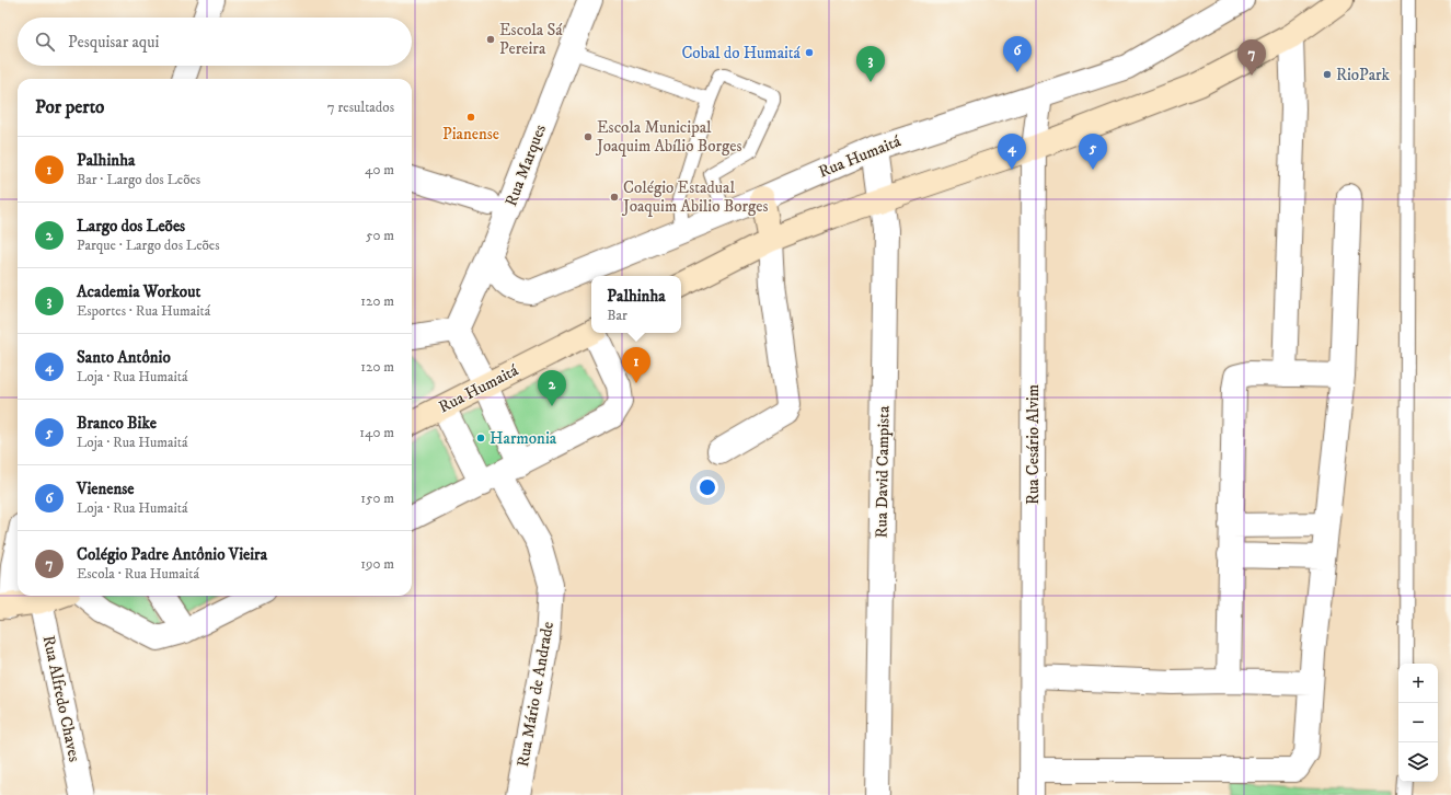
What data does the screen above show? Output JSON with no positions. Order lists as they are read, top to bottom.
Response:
{
  "streets": {
    "main road": ["Rua Humaitá"],
    "street": [
      "Rua Marques",
      "Rua Cesário Alvim",
      "Rua David Campista",
      "Rua Mário de Andrade",
      "Rua Alfredo Chaves"
    ]
  },
  "crossings": [
    ["Rua Humaitá", "Rua Marques"],
    ["Rua Humaitá", "Rua Cesário Alvim"],
    ["Rua Humaitá", "Rua David Campista"]
  ],
  "places": [
    "Escola Sá Pereira",
    "Cobal do Humaitá",
    "RioPark",
    "Pianense",
    "Escola Municipal Joaquim Abílio Borges",
    "Colégio Estadual Joaquim Abilio Borges",
    "Harmonia"
  ],
  "page": {
    "search": "Pesquisar aqui",
    "pins": [
      "6",
      "7",
      "3",
      "4",
      "5",
      "1",
      "2"
    ],
    "heading": ["Por perto", "7 resultados"],
    "list": [
      {
        "mark": "1",
        "name": "Palhinha",
        "note": "Bar · Largo dos Leões",
        "value": "40 m"
      },
      {
        "mark": "2",
        "name": "Largo dos Leões",
        "note": "Parque · Largo dos Leões",
        "value": "50 m"
      },
      {
        "mark": "3",
        "name": "Academia Workout",
        "note": "Esportes · Rua Humaitá",
        "value": "120 m"
      },
      {
        "mark": "4",
        "name": "Santo Antônio",
        "note": "Loja · Rua Humaitá",
        "value": "120 m"
      },
      {
        "mark": "5",
        "name": "Branco Bike",
        "note": "Loja · Rua Humaitá",
        "value": "140 m"
      },
      {
        "mark": "6",
        "name": "Vienense",
        "note": "Loja · Rua Humaitá",
        "value": "150 m"
      },
      {
        "mark": "7",
        "name": "Colégio Padre Antônio Vieira",
        "note": "Escola · Rua Humaitá",
        "value": "190 m"
      }
    ],
    "popup": ["Palhinha", "Bar"],
    "map_buttons": ["+", "−"]
  }
}
